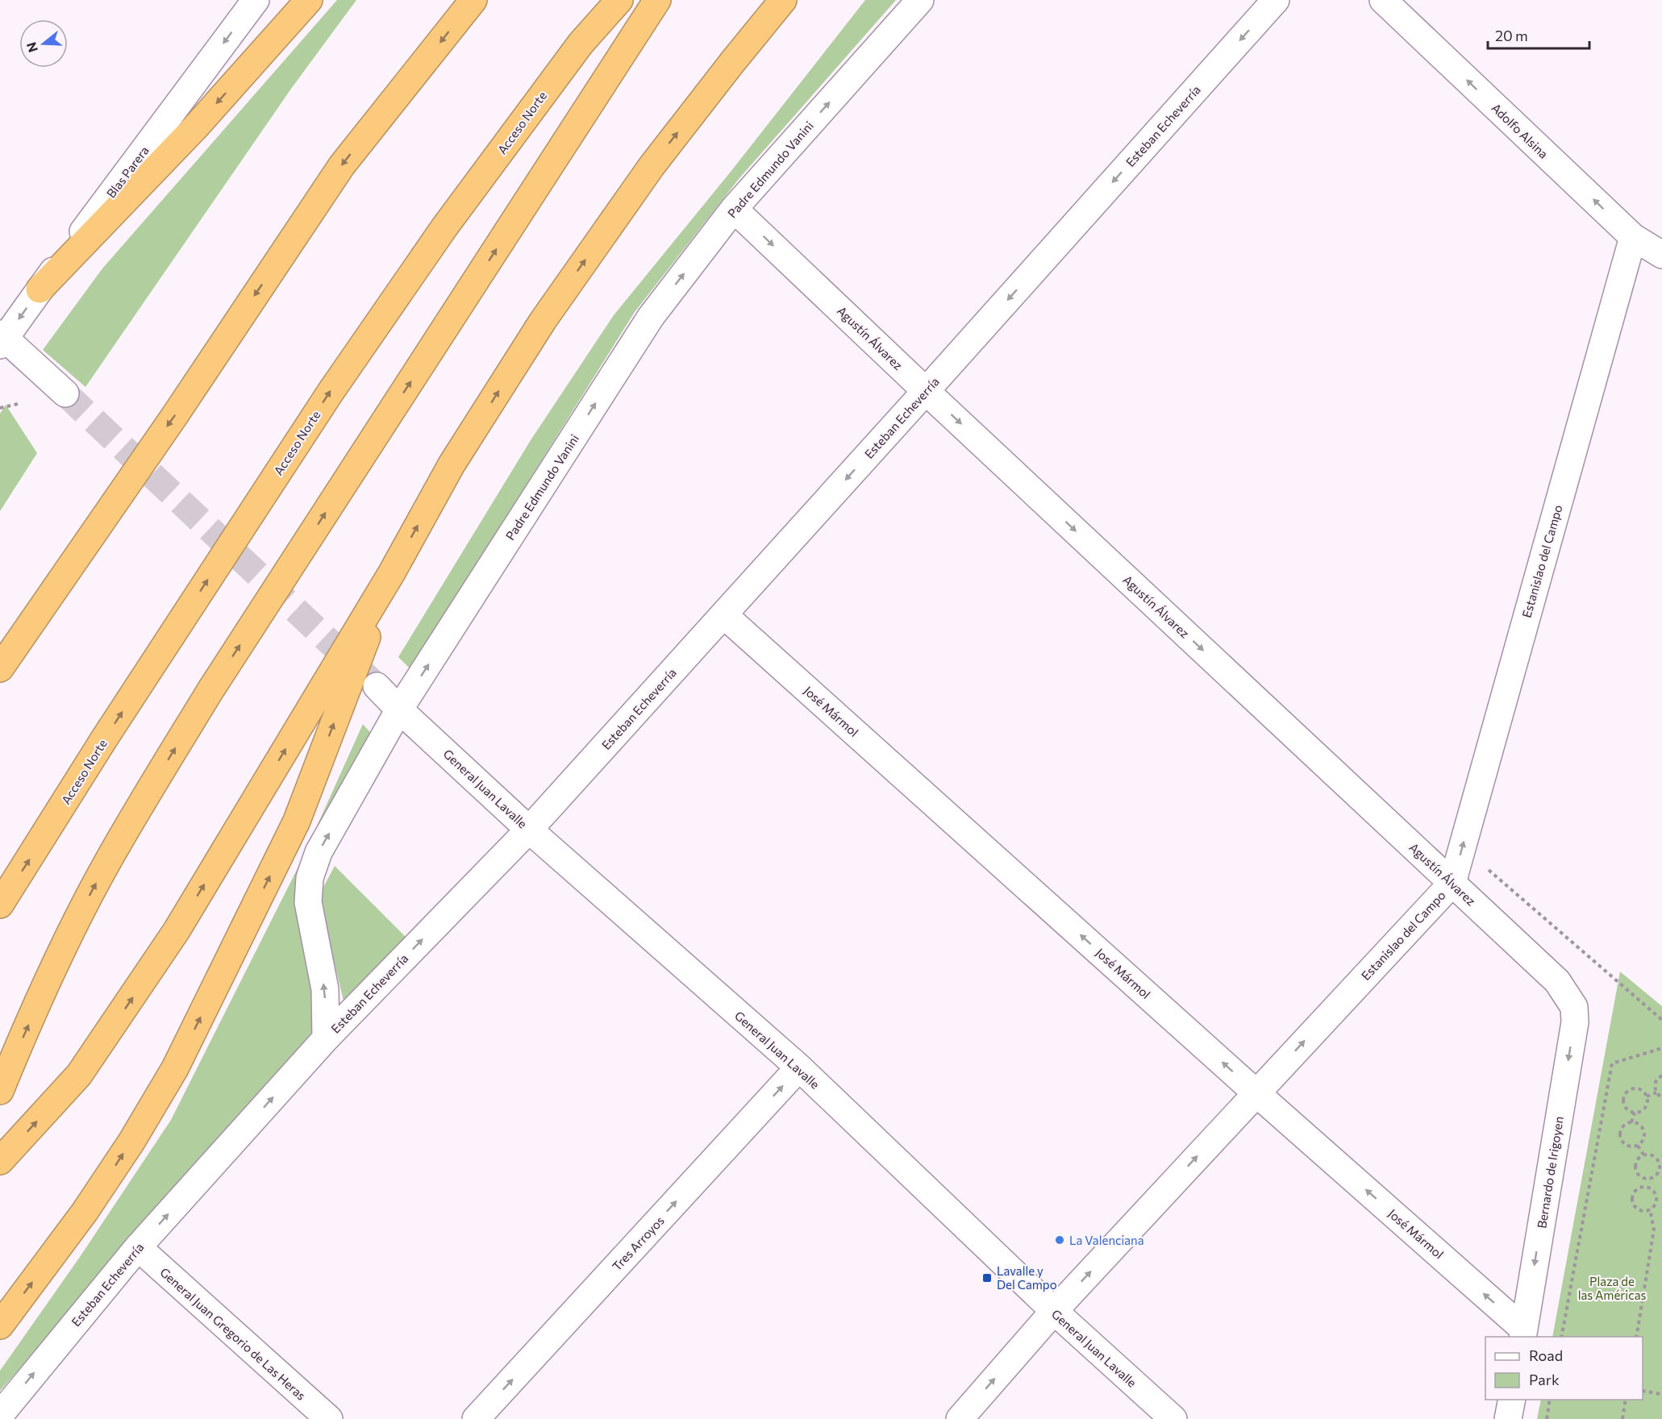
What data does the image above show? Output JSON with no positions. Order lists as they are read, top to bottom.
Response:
{
  "streets": {
    "highway": ["Acceso Norte"],
    "street": [
      "Esteban Echeverría",
      "Adolfo Alsina",
      "Padre Edmundo Vanini",
      "Blas Parera",
      "Agustín Álvarez",
      "Estanislao del Campo",
      "José Mármol",
      "General Juan Lavalle",
      "Bernardo de Irigoyen",
      "Tres Arroyos",
      "General Juan Gregorio de Las Heras"
    ]
  },
  "crossings": [
    ["Esteban Echeverría", "Padre Edmundo Vanini"],
    ["Esteban Echeverría", "Agustín Álvarez"],
    ["Esteban Echeverría", "José Mármol"],
    ["Esteban Echeverría", "General Juan Lavalle"],
    ["Esteban Echeverría", "General Juan Gregorio de Las Heras"],
    ["Adolfo Alsina", "Estanislao del Campo"],
    ["Padre Edmundo Vanini", "Agustín Álvarez"],
    ["Padre Edmundo Vanini", "General Juan Lavalle"],
    ["Agustín Álvarez", "Estanislao del Campo"],
    ["Agustín Álvarez", "Bernardo de Irigoyen"],
    ["Estanislao del Campo", "José Mármol"],
    ["Estanislao del Campo", "General Juan Lavalle"],
    ["José Mármol", "Bernardo de Irigoyen"],
    ["General Juan Lavalle", "Tres Arroyos"]
  ],
  "one_way": [
    "Adolfo Alsina",
    "Padre Edmundo Vanini",
    "Blas Parera",
    "Agustín Álvarez",
    "Estanislao del Campo",
    "José Mármol",
    "Bernardo de Irigoyen",
    "Tres Arroyos"
  ],
  "parks": ["Plaza de las Américas"],
  "places": {
    "other": ["La Valenciana"],
    "transit": ["Lavalle y Del Campo"]
  },
  "legend": ["Road", "Park"],
  "scale_bar": "20 m",
  "north": "left"
}
